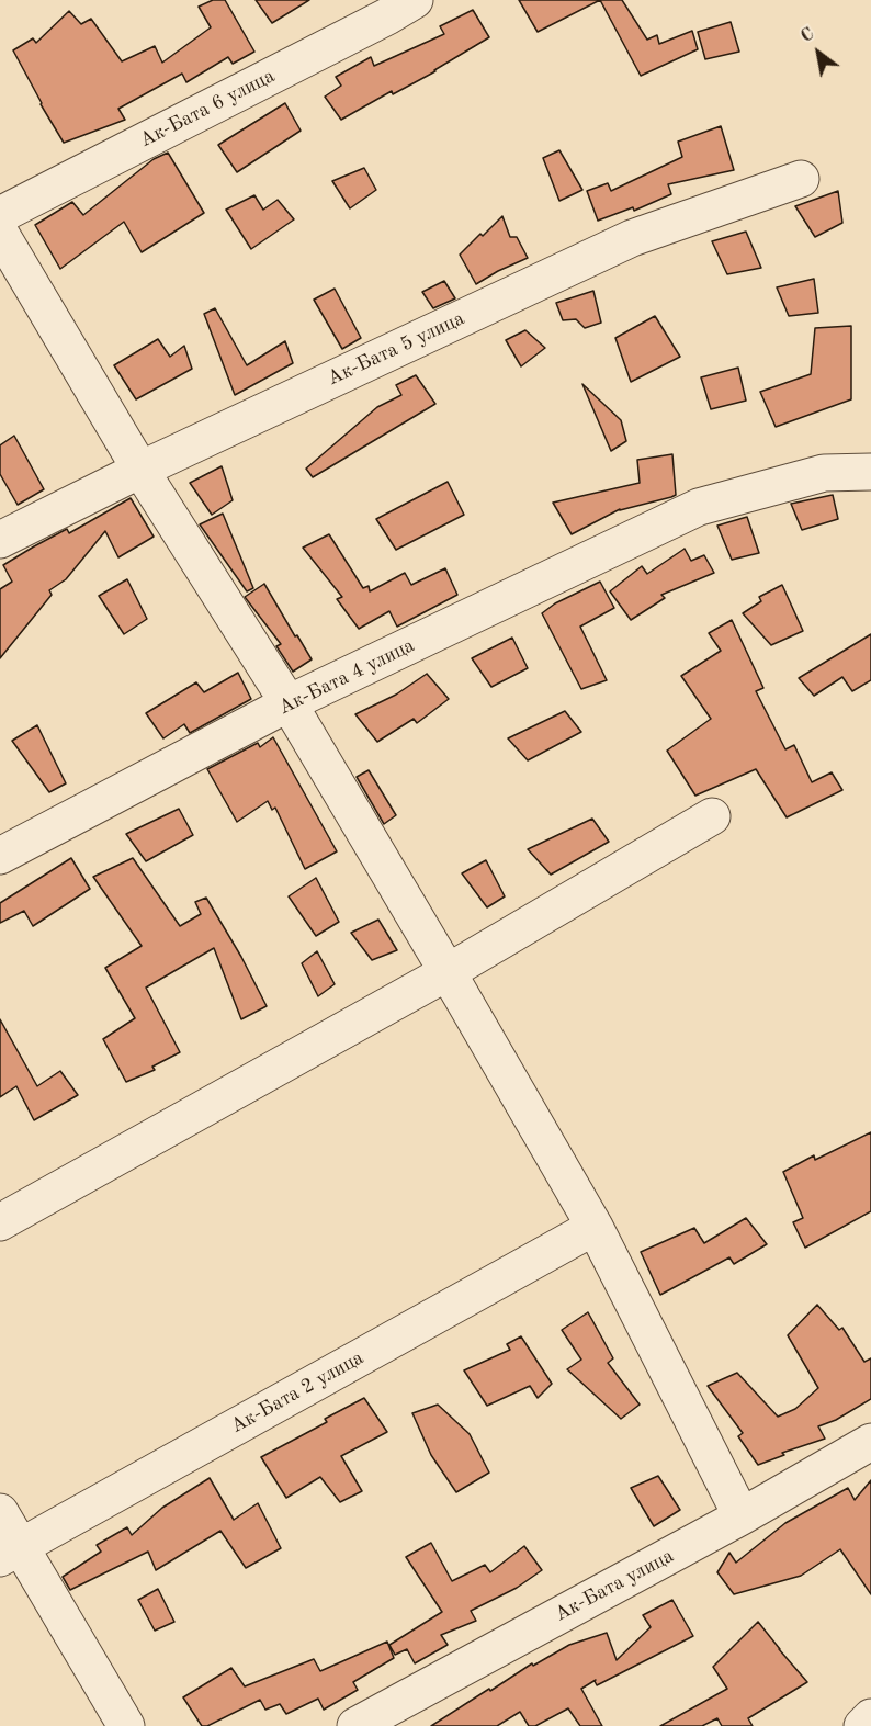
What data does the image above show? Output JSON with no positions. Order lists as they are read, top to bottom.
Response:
{
  "streets": {
    "street": [
      "Ак-Бата 6 улица",
      "Ак-Бата 5 улица",
      "Ак-Бата 4 улица",
      "Ак-Бата 2 улица",
      "Ак-Бата улица"
    ]
  },
  "north": "top left"
}
